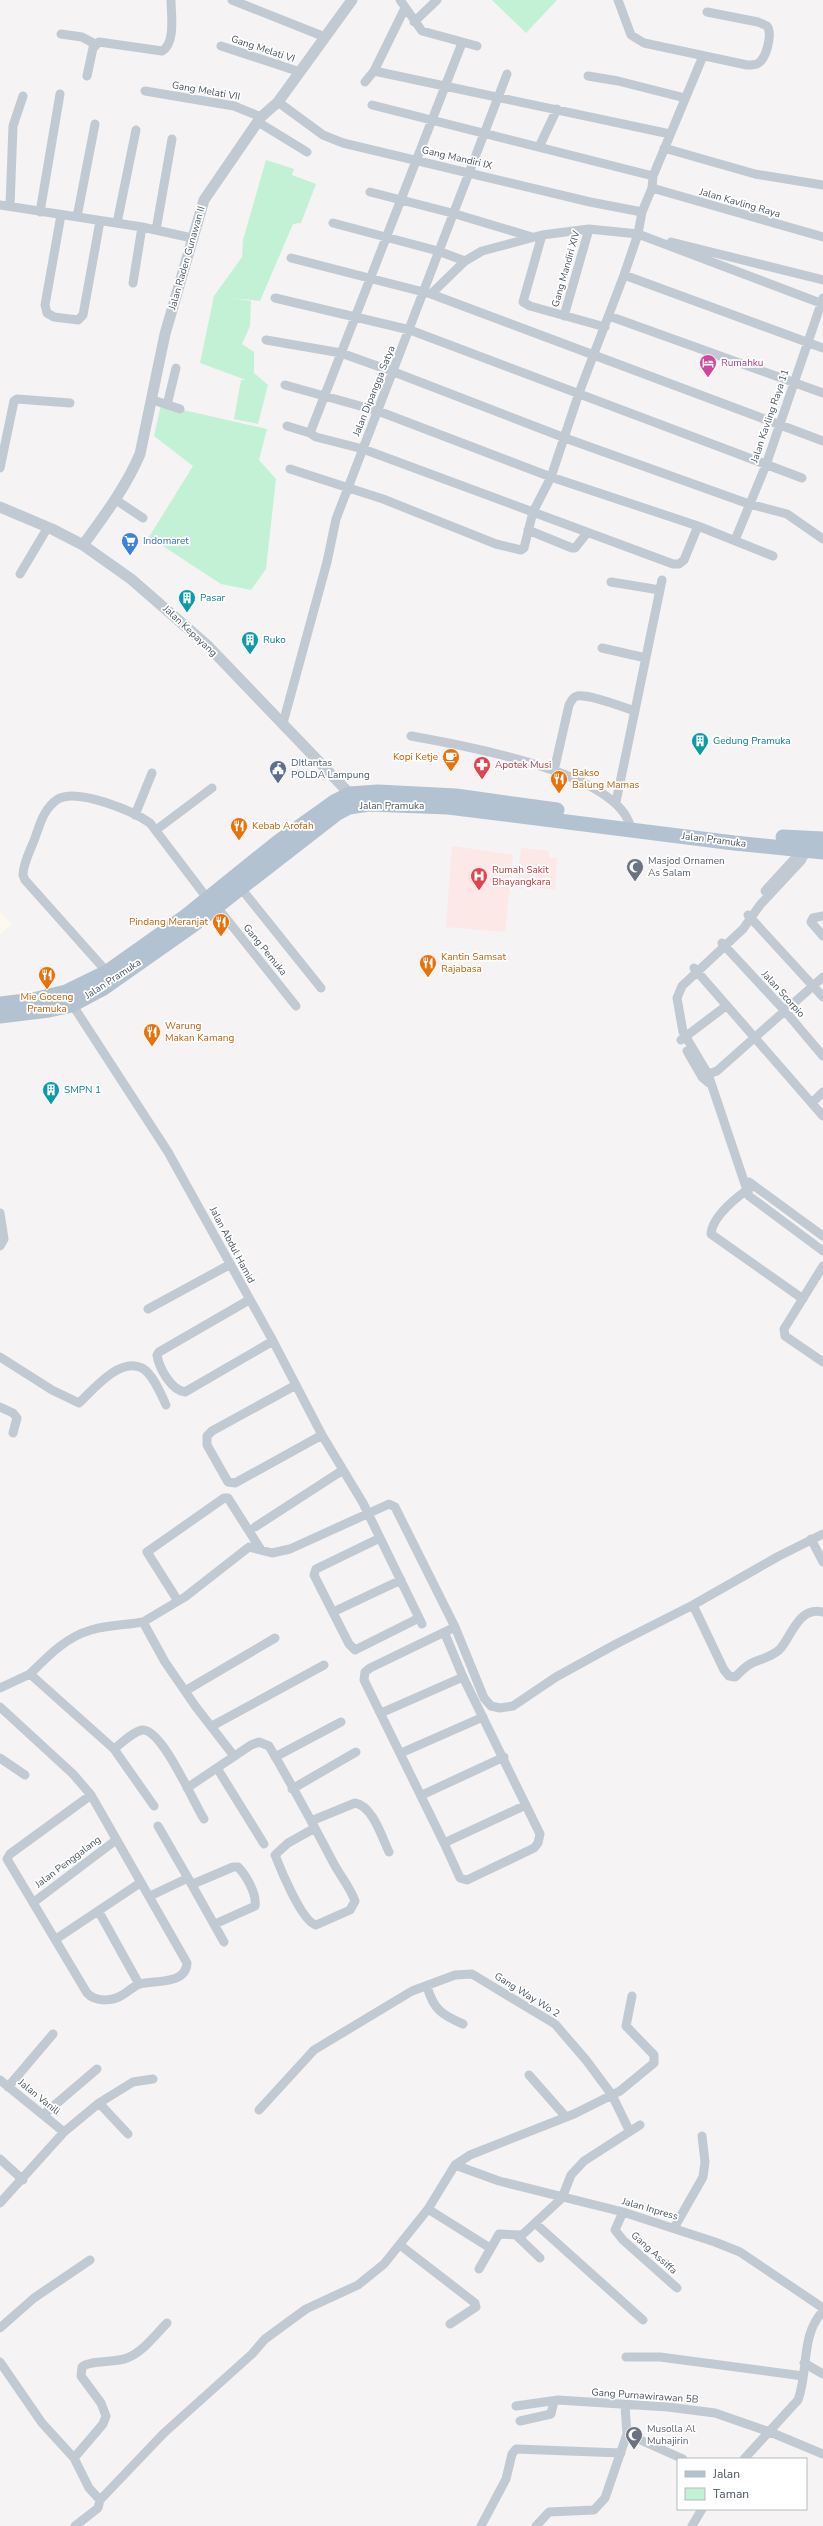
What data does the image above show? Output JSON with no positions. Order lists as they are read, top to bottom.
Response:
{
  "streets": {
    "main road": ["Jalan Pramuka"],
    "street": [
      "Gang Melati VI",
      "Gang Melati VII",
      "Gang Mandiri IX",
      "Jalan Kavling Raya",
      "Jalan Raden Gunawan II",
      "Gang Mandiri XIV",
      "Jalan Dipangga Satya",
      "Jalan Kavling Raya 11",
      "Jalan Kepayang",
      "Gang Pemuka",
      "Jalan Scorpio",
      "Jalan Abdul Hamid",
      "Jalan Penggalang",
      "Gang Way Wo 2",
      "Jalan Vanili",
      "Jalan Inpress",
      "Gang Assiffa",
      "Gang Purnawirawan 5B"
    ]
  },
  "crossings": [
    ["Gang Melati VI", "Jalan Raden Gunawan II"],
    ["Gang Melati VII", "Jalan Raden Gunawan II"],
    ["Gang Mandiri IX", "Jalan Raden Gunawan II"],
    ["Gang Mandiri IX", "Jalan Dipangga Satya"],
    ["Jalan Raden Gunawan II", "Jalan Kepayang"],
    ["Jalan Dipangga Satya", "Jalan Kepayang"],
    ["Jalan Kepayang", "Jalan Pramuka"],
    ["Jalan Pramuka", "Gang Pemuka"],
    ["Jalan Pramuka", "Jalan Abdul Hamid"],
    ["Jalan Inpress", "Gang Assiffa"]
  ],
  "places": {
    "hotel": ["Rumahku"],
    "supermarket": ["Indomaret"],
    "building": [
      "Pasar",
      "Ruko",
      "Gedung Pramuka",
      "SMPN 1"
    ],
    "cafe": ["Kopi Ketje"],
    "pharmacy": ["Apotek Musi"],
    "public building": ["DItlantas POLDA Lampung"],
    "restaurant": [
      "Bakso Balung Mamas",
      "Kebab Arofah",
      "Pindang Meranjat",
      "Kantin Samsat Rajabasa",
      "Mie Goceng Pramuka",
      "Warung Makan Kamang"
    ],
    "mosque": ["Masjod Ornamen As Salam", "Musolla Al Muhajirin"],
    "hospital": ["Rumah Sakit Bhayangkara"]
  },
  "legend": ["Jalan", "Taman"]
}
